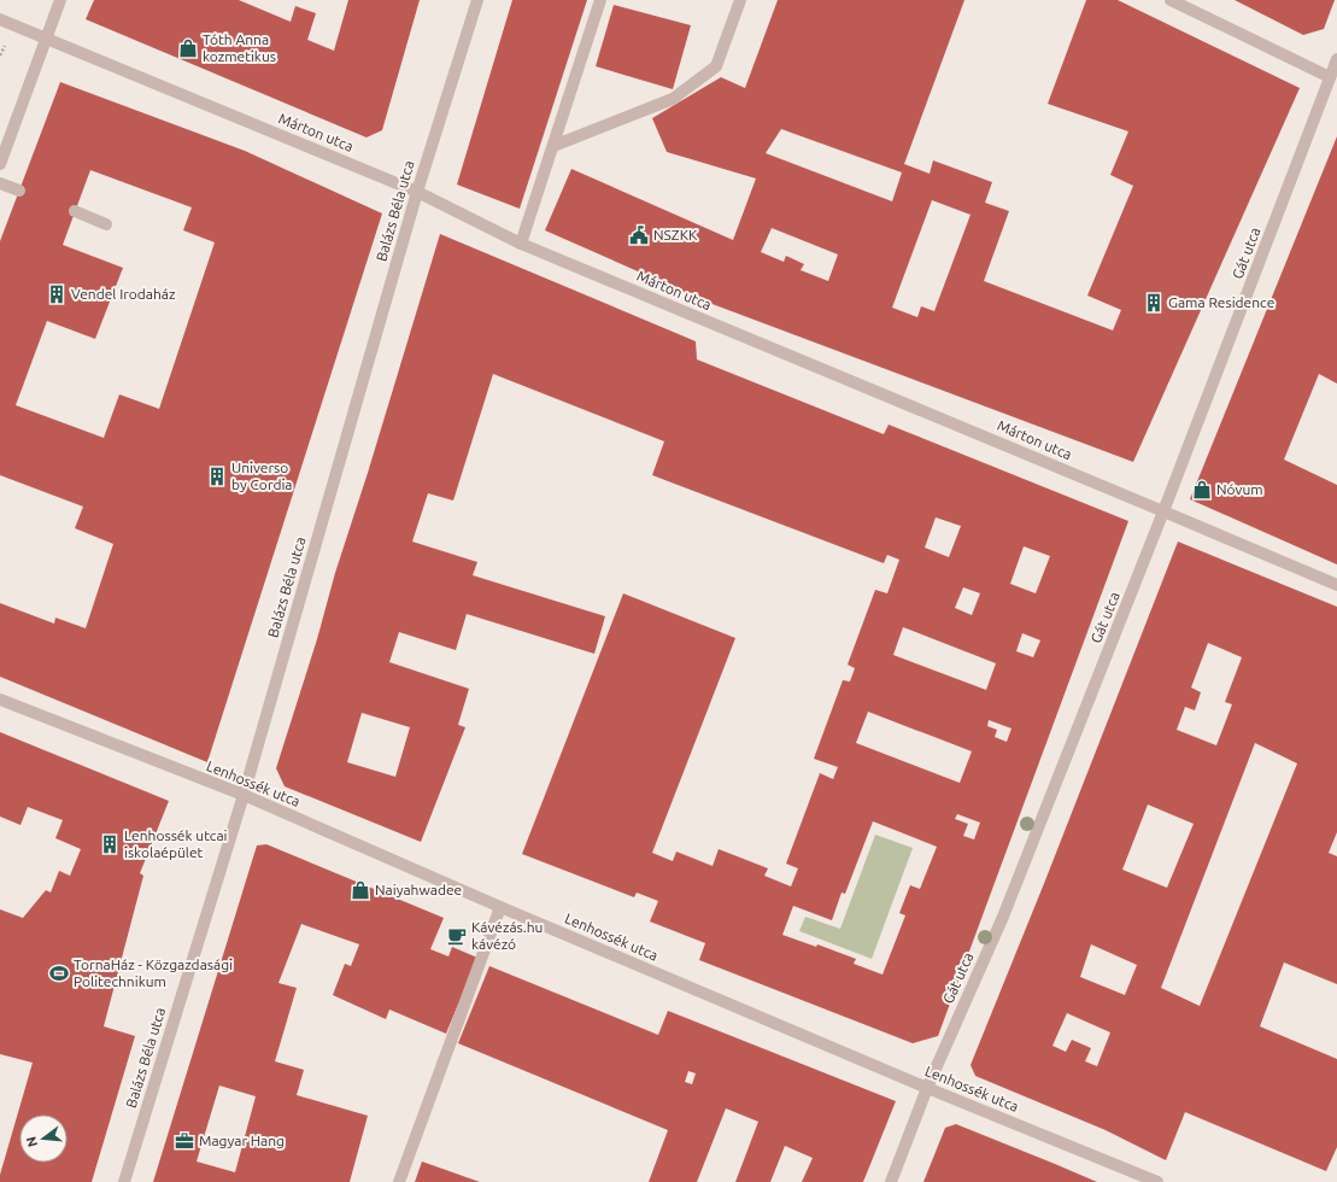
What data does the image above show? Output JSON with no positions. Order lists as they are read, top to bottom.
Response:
{
  "streets": {
    "street": [
      "Márton utca",
      "Balázs Béla utca",
      "Gát utca",
      "Lenhossék utca"
    ]
  },
  "crossings": [
    ["Márton utca", "Balázs Béla utca"],
    ["Márton utca", "Gát utca"],
    ["Balázs Béla utca", "Lenhossék utca"],
    ["Gát utca", "Lenhossék utca"]
  ],
  "places": {
    "shop": ["Tóth Anna kozmetikus", "Nóvum", "Naiyahwadee"],
    "public building": ["NSZKK"],
    "building": [
      "Vendel Irodaház",
      "Gama Residence",
      "Universo by Cordia",
      "Lenhossék utcai iskolaépület"
    ],
    "cafe": ["Kávézás.hu kávézó"],
    "sports": ["TornaHáz - Közgazdasági Politechnikum"],
    "office": ["Magyar Hang"]
  },
  "north": "left"
}
